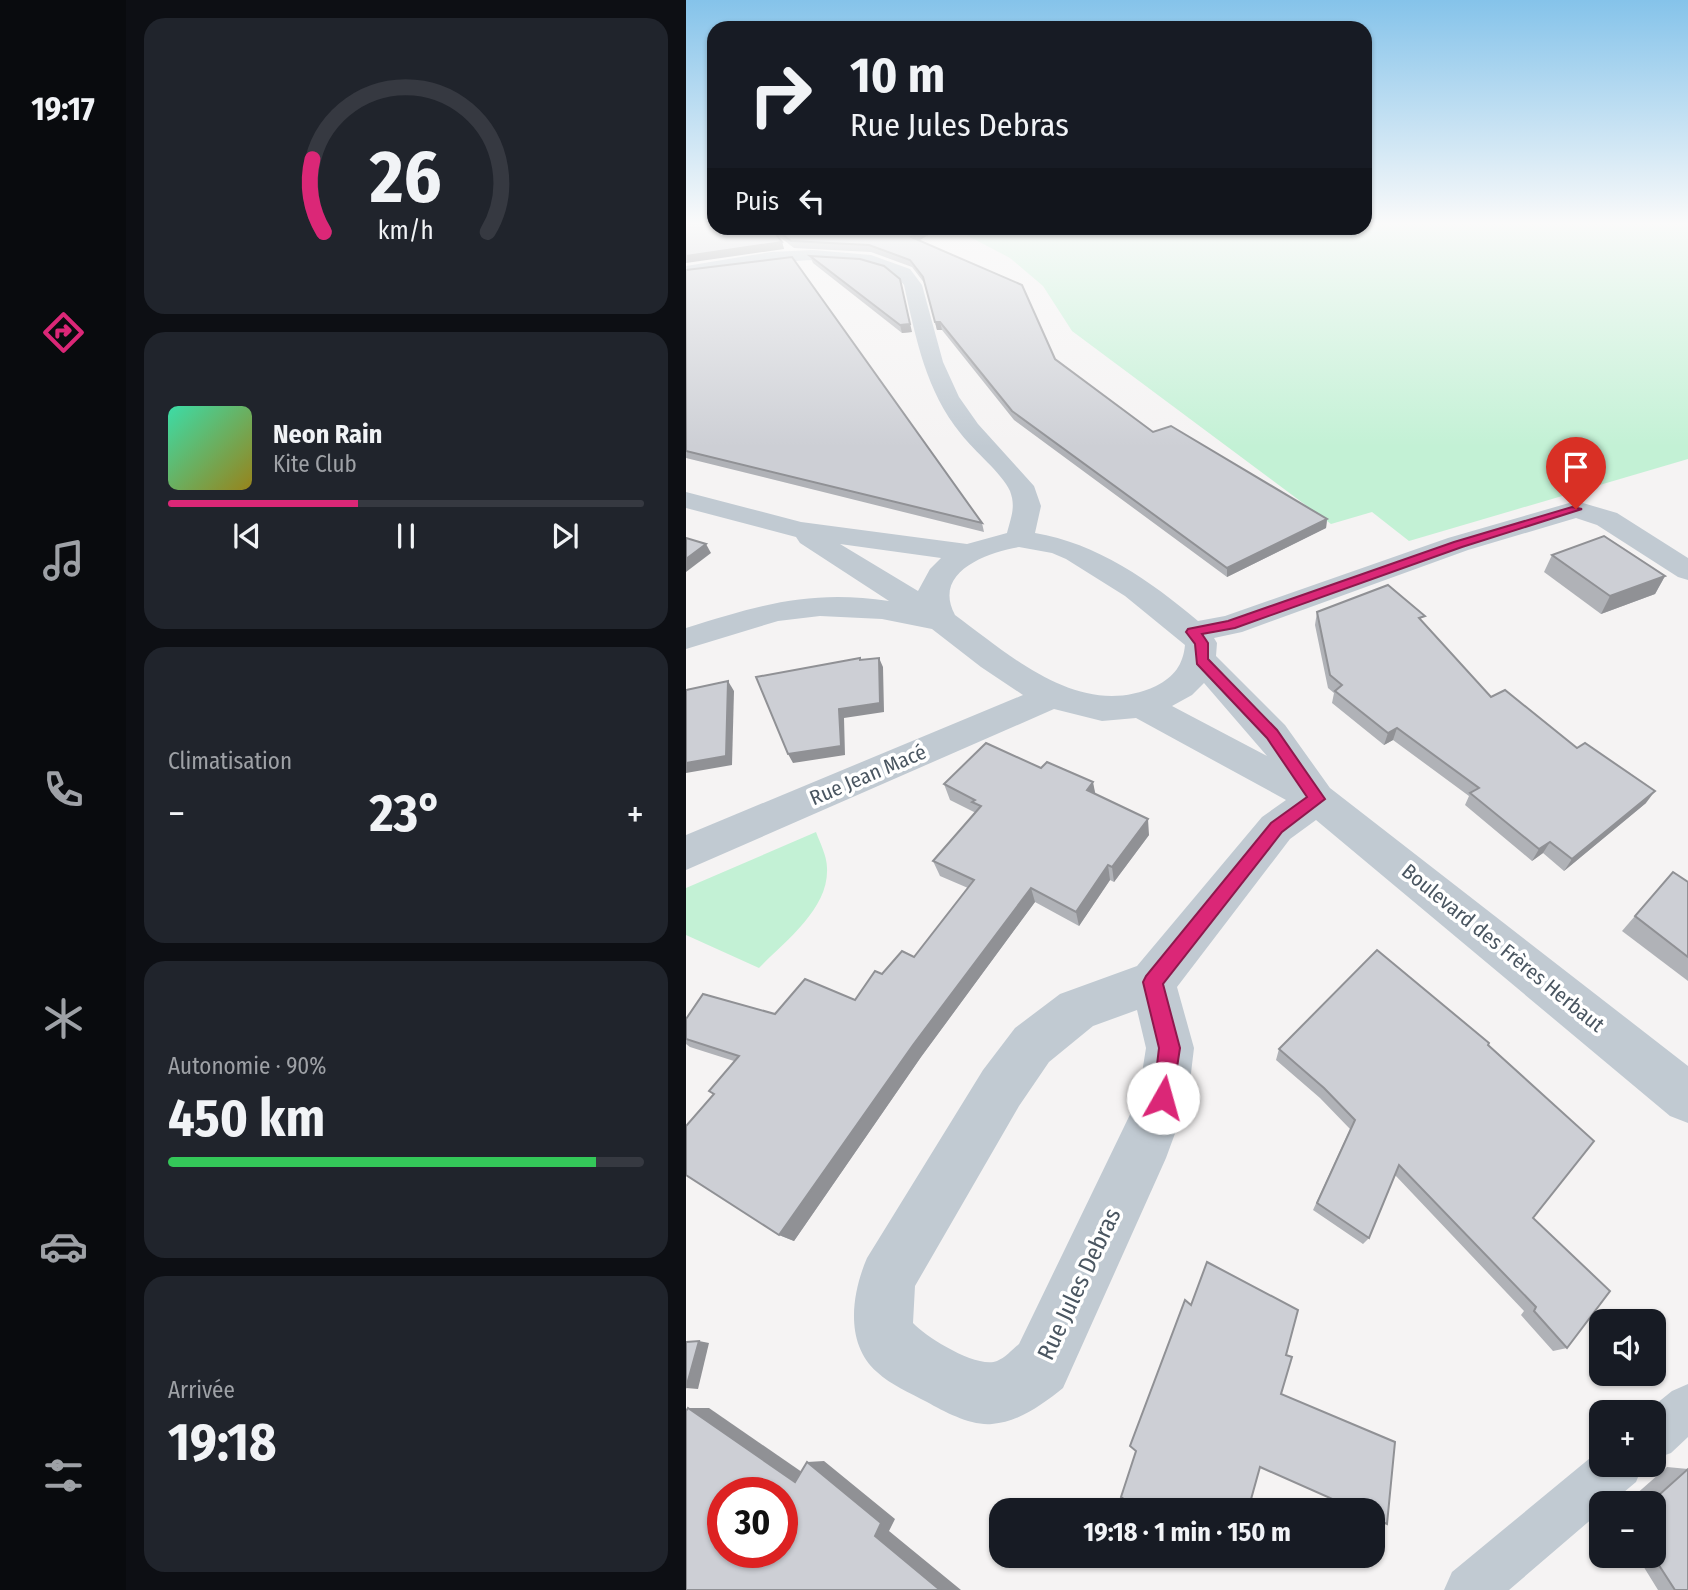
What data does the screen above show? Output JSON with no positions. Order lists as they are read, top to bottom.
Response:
{
  "streets": {
    "street": ["Rue Jean Macé", "Boulevard des Frères Herbaut", "Rue Jules Debras"]
  },
  "page": {
    "tabs": "19:17",
    "turn": ["10 m", "Rue Jules Debras"],
    "then": "Puis",
    "song": ["Neon Rain", "Kite Club"],
    "tile": [
      "Climatisation",
      ["Autonomie · 90%", "450 km"],
      ["Arrivée", "19:18"]
    ],
    "heat": ["−", "23°", "+"],
    "map_buttons": ["+", "−"],
    "limit": "30",
    "trip": "19:18 · 1 min · 150 m",
    "gauge": ["26", "km/h"]
  }
}
